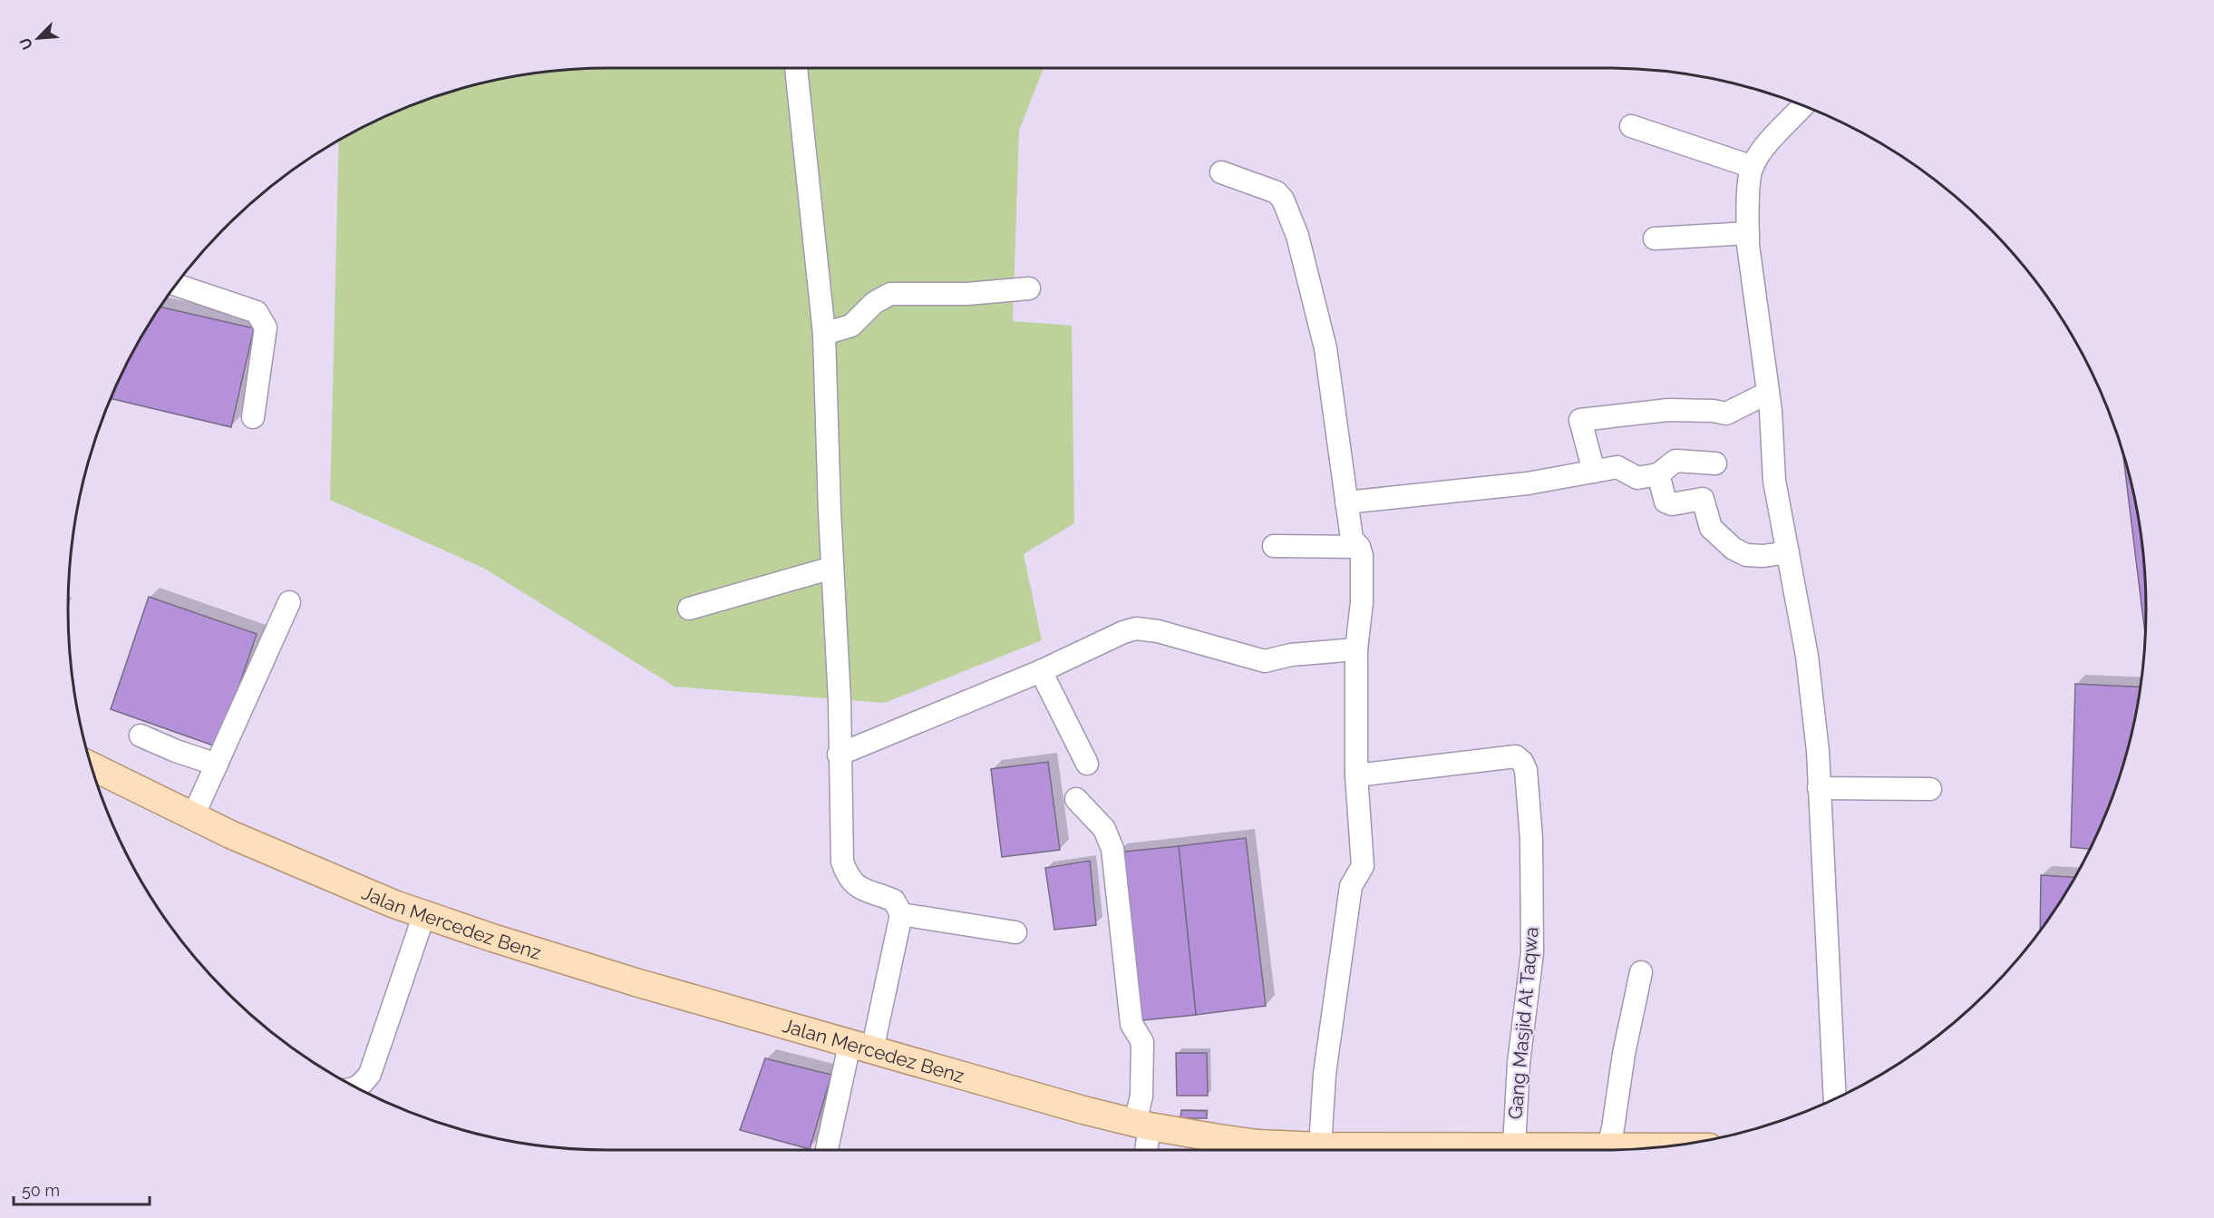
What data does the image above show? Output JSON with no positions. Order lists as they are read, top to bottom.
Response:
{
  "streets": {
    "main road": ["Jalan Mercedez Benz"],
    "street": ["Gang Masjid At Taqwa"]
  },
  "crossings": [
    ["Jalan Mercedez Benz", "Gang Masjid At Taqwa"]
  ],
  "scale_bar": "50 m",
  "north": "bottom left"
}
